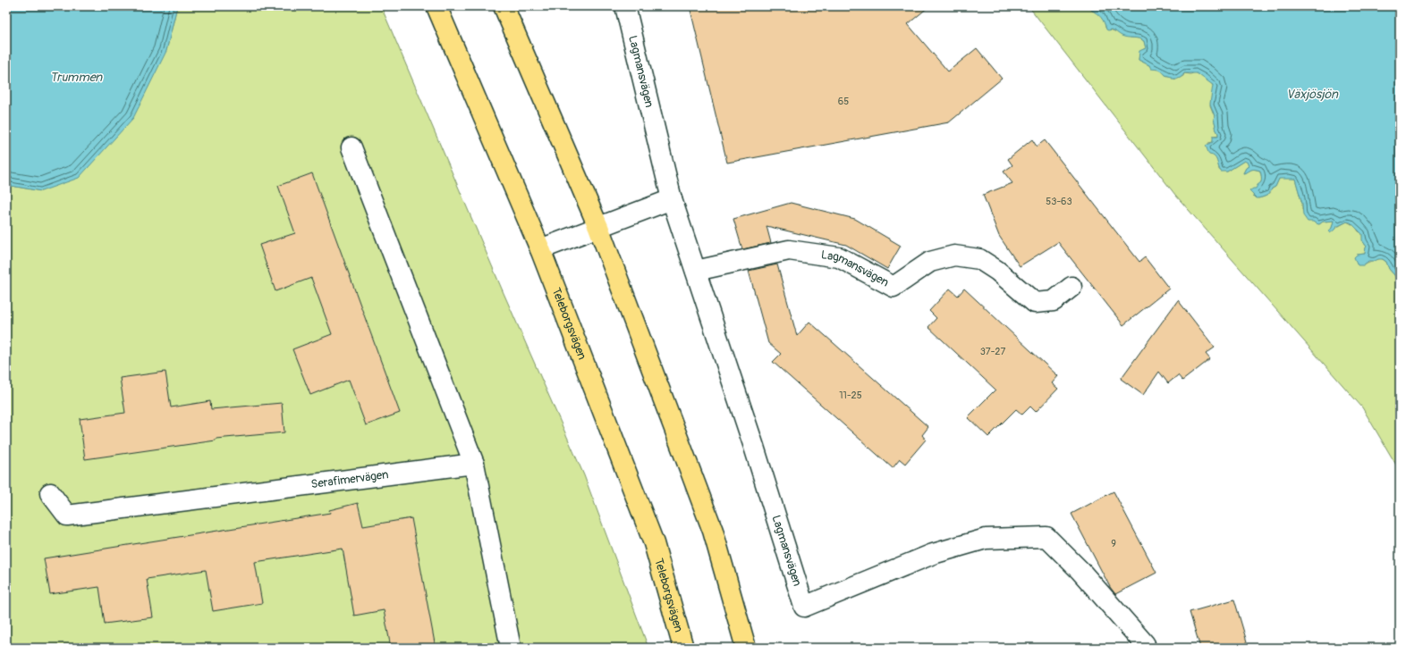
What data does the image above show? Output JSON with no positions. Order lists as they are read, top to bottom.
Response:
{
  "streets": {
    "main road": ["Teleborgsvägen"],
    "street": ["Lagmansvägen", "Serafimervägen"]
  },
  "water": ["Trummen", "Växjösjön"],
  "house_numbers": [
    "65",
    "53-63",
    "37-27",
    "11-25",
    "9"
  ]
}
